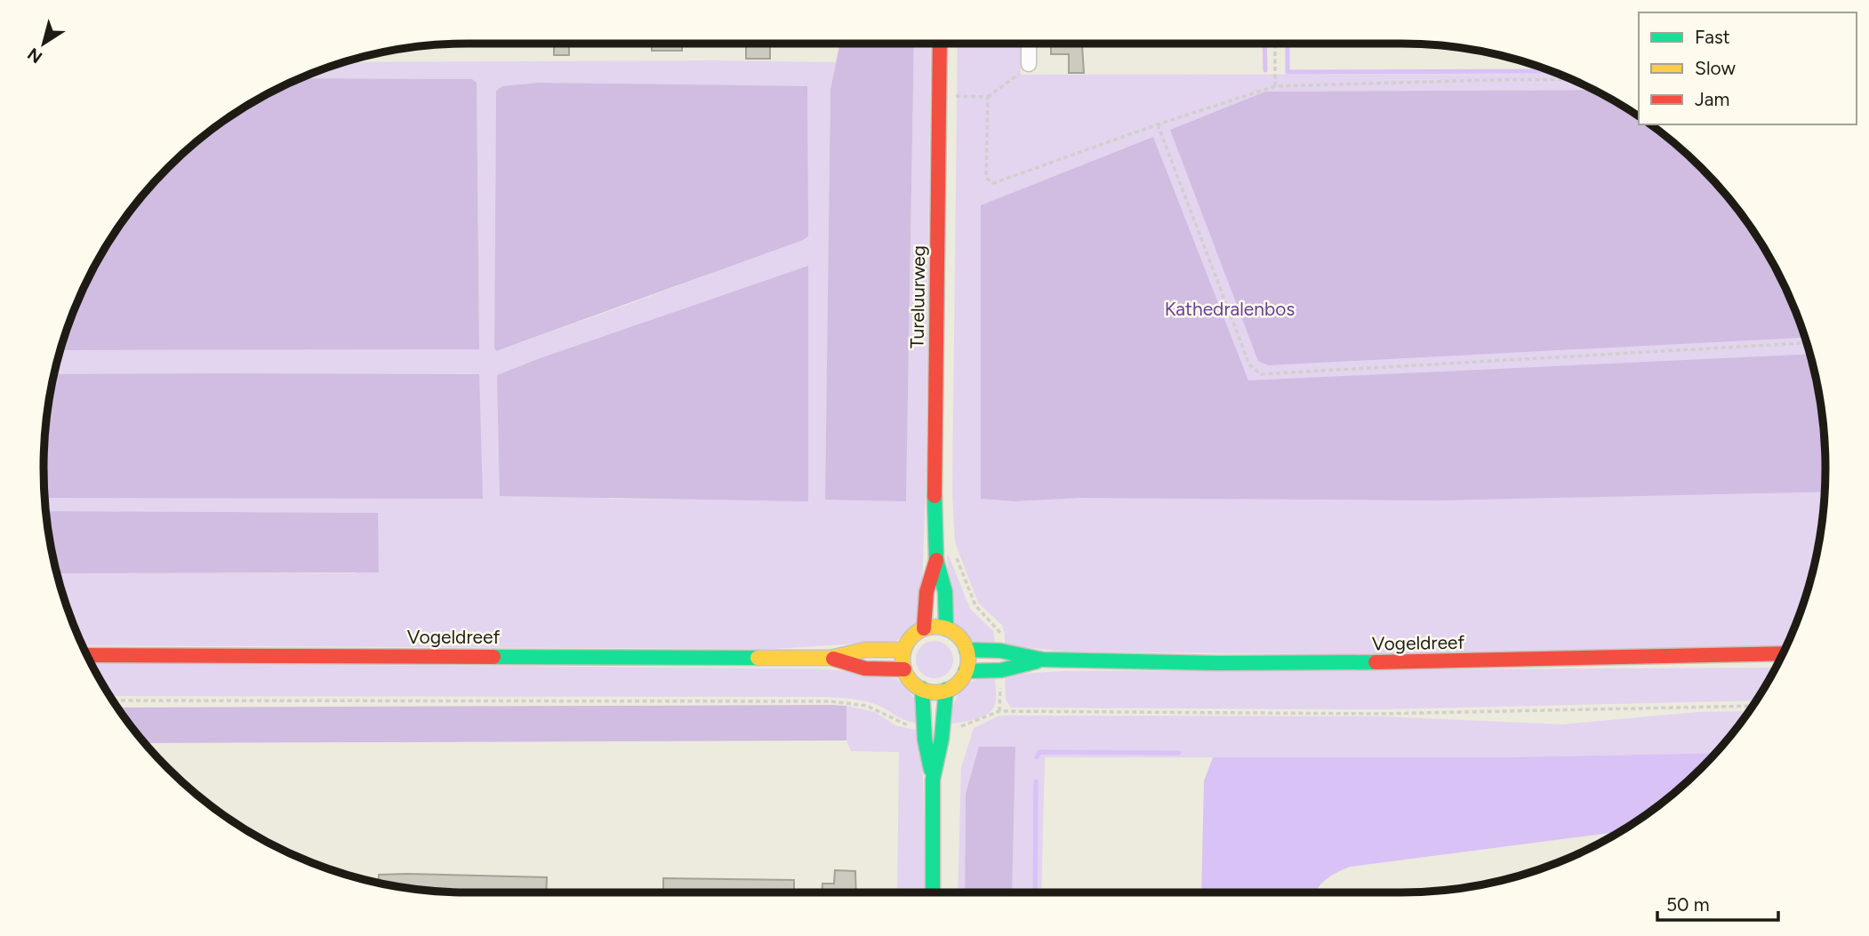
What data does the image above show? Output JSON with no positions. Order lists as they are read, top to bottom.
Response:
{
  "streets": {
    "main road": ["Tureluurweg", "Vogeldreef"]
  },
  "crossings": [
    ["Tureluurweg", "Vogeldreef"]
  ],
  "parks": ["Kathedralenbos"],
  "legend": ["Fast", "Slow", "Jam"],
  "scale_bar": "50 m",
  "north": "bottom left"
}
